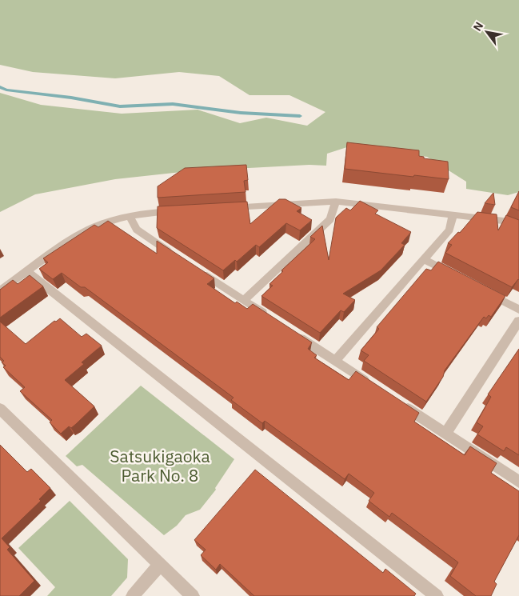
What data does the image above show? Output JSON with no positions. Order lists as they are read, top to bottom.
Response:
{
  "parks": ["Satsukigaoka Park No. 8"],
  "north": "top left"
}
